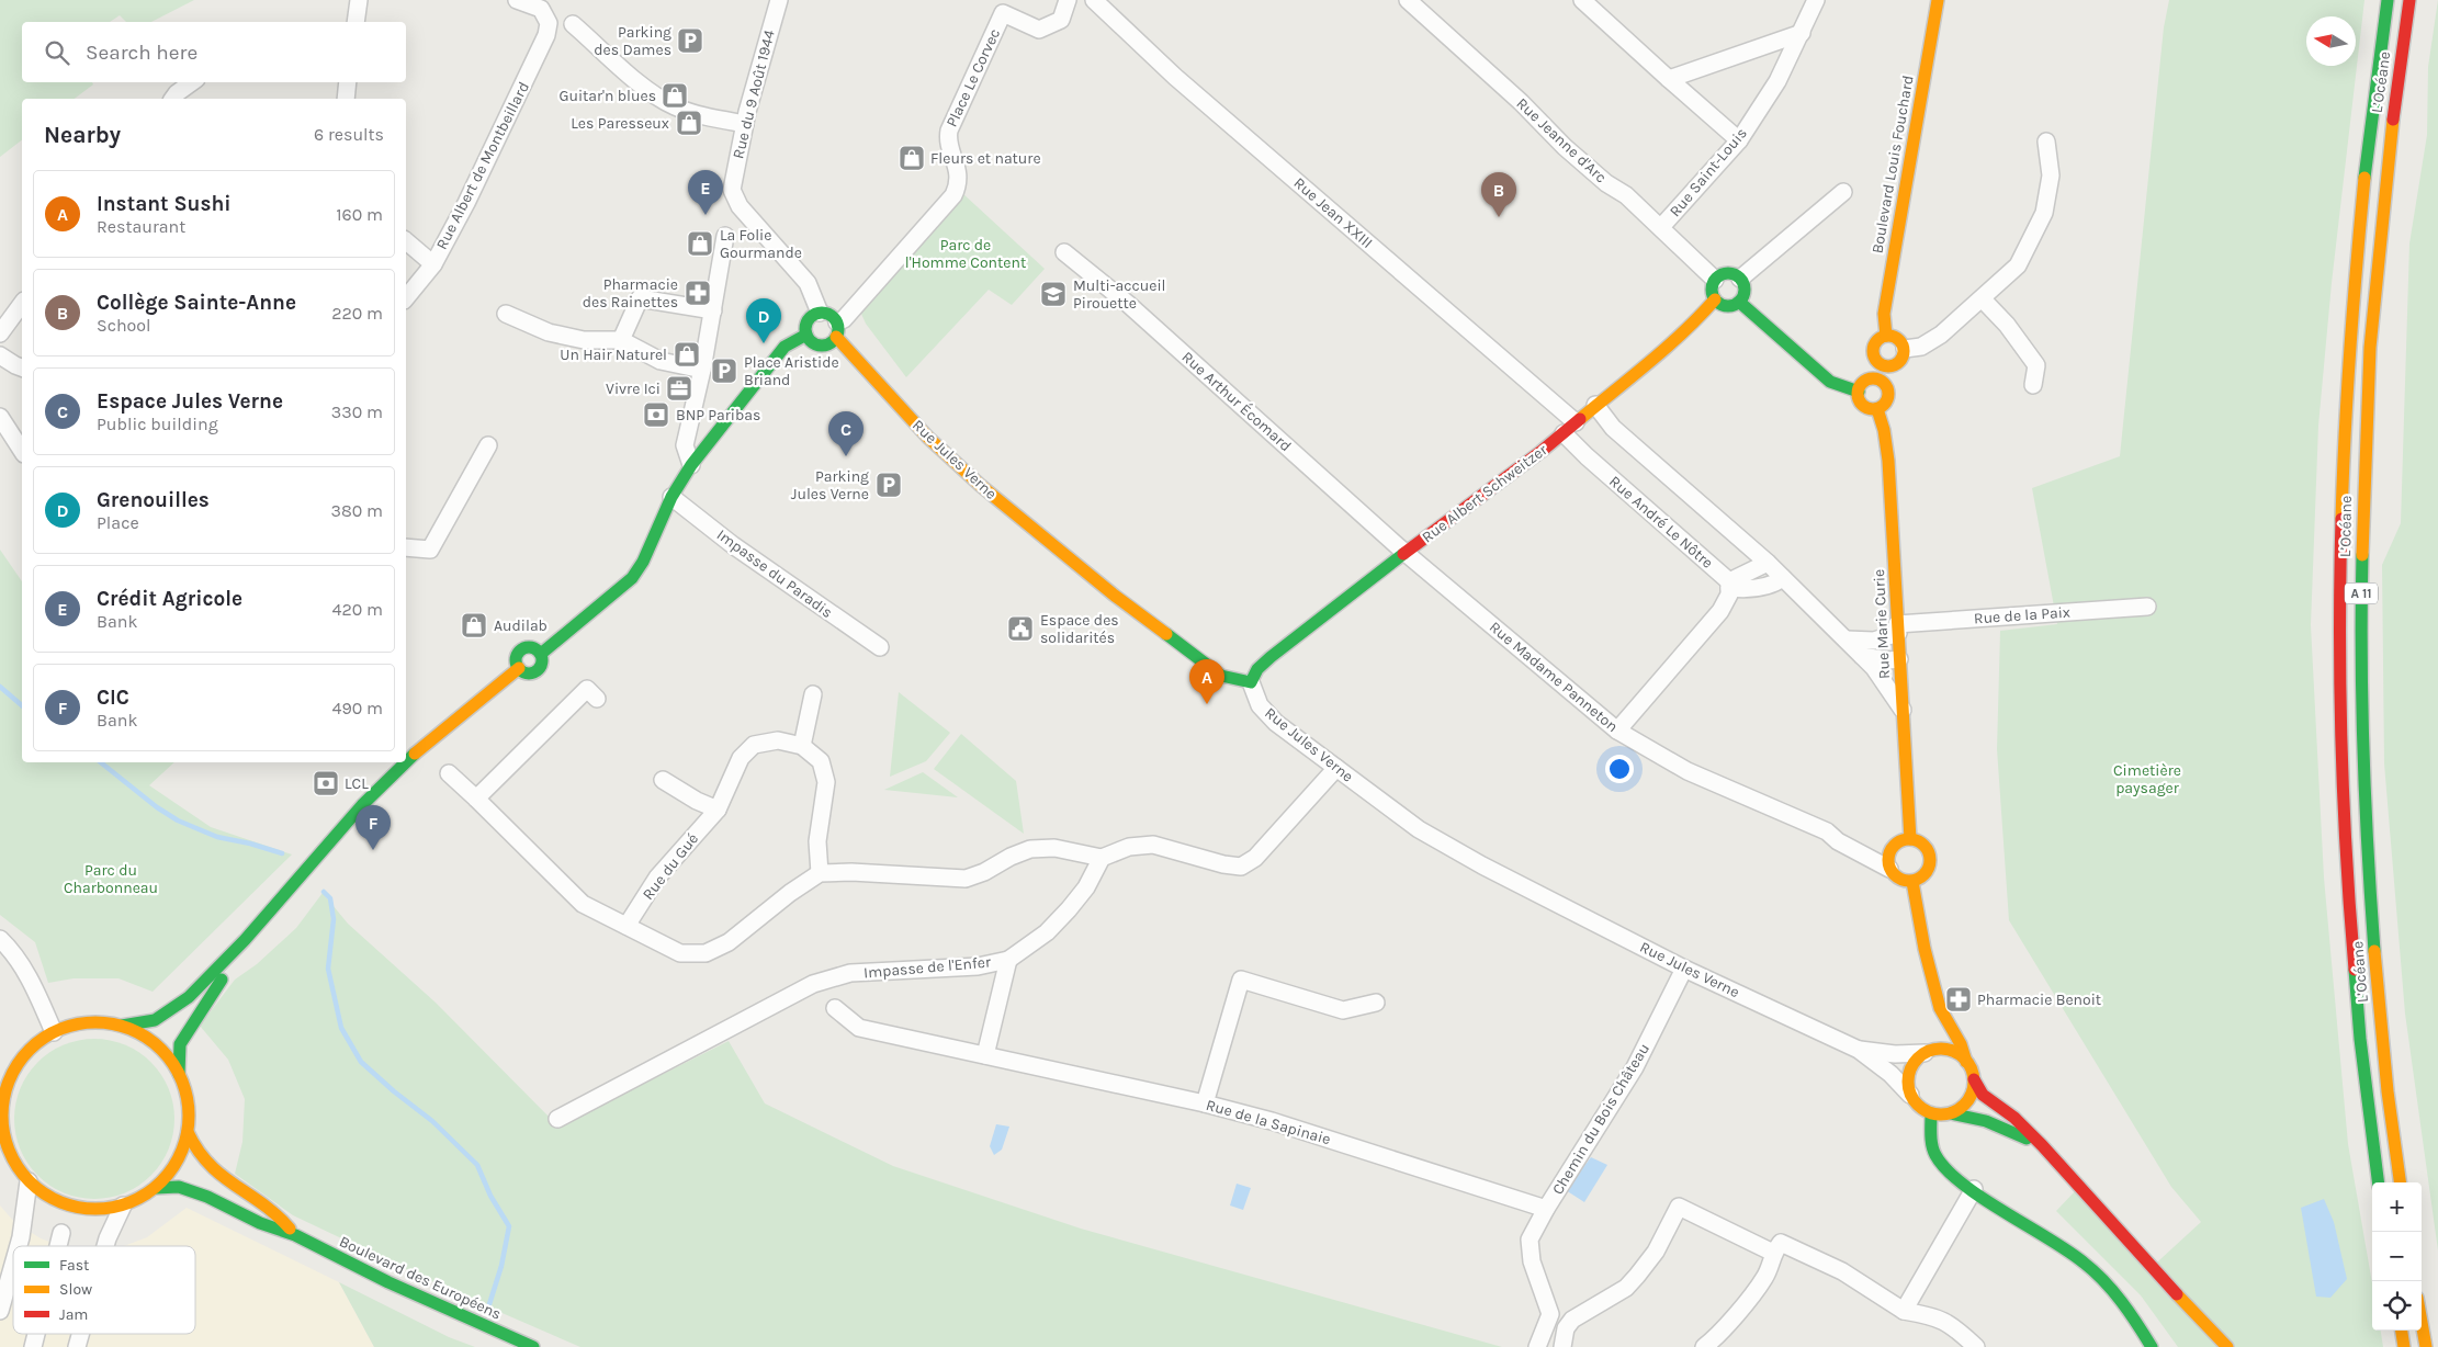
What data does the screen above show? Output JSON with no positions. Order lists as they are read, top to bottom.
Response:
{
  "streets": {
    "main road": [
      "L’Océane",
      "Boulevard Louis Fouchard",
      "Rue Jules Verne",
      "Rue Albert Schweitzer",
      "A 11",
      "Rue Marie Curie",
      "Boulevard des Européens"
    ],
    "street": [
      "Place Le Corvec",
      "Rue du 9 Août 1944",
      "Rue Jeanne d'Arc",
      "Rue Albert de Montbeillard",
      "Rue Saint-Louis",
      "Rue Jean XXIII",
      "Rue Arthur Écomard",
      "Rue André Le Nôtre",
      "Impasse du Paradis",
      "Rue de la Paix",
      "Rue Madame Panneton",
      "Rue du Gué",
      "Impasse de l'Enfer",
      "Chemin du Bois Château",
      "Rue de la Sapinaie"
    ]
  },
  "crossings": [
    ["Place Le Corvec", "Rue du 9 Août 1944"],
    ["Place Le Corvec", "Rue Jules Verne"],
    ["Rue du 9 Août 1944", "Rue Jules Verne"],
    ["Rue Jeanne d'Arc", "Rue Saint-Louis"],
    ["Rue Jeanne d'Arc", "Rue Albert Schweitzer"],
    ["Rue Jean XXIII", "Rue Albert Schweitzer"],
    ["Rue Jean XXIII", "Rue André Le Nôtre"],
    ["Rue Arthur Écomard", "Rue Albert Schweitzer"],
    ["Rue Arthur Écomard", "Rue Madame Panneton"],
    ["Rue Jules Verne", "Rue Albert Schweitzer"],
    ["Rue Jules Verne", "Chemin du Bois Château"],
    ["Rue Albert Schweitzer", "Rue André Le Nôtre"],
    ["Rue Albert Schweitzer", "Rue Madame Panneton"],
    ["Rue de la Paix", "Rue Marie Curie"],
    ["Rue Marie Curie", "Rue Madame Panneton"],
    ["Chemin du Bois Château", "Rue de la Sapinaie"]
  ],
  "parks": ["Parc de l'Homme Content", "Cimetière paysager", "Parc du Charbonneau"],
  "places": {
    "parking": ["Parking des Dames", "Place Aristide Briand", "Parking Jules Verne"],
    "shop": [
      "Guitar'n blues",
      "Les Paresseux",
      "Fleurs et nature",
      "La Folie Gourmande",
      "Un Hair Naturel",
      "Audilab"
    ],
    "pharmacy": ["Pharmacie des Rainettes", "Pharmacie Benoit"],
    "school or university": ["Multi-accueil Pirouette"],
    "office": ["Vivre Ici"],
    "bank": ["BNP Paribas", "LCL"],
    "public building": ["Espace des solidarités"]
  },
  "legend": ["Fast", "Slow", "Jam"],
  "north": "left",
  "page": {
    "search": "Search here",
    "heading": ["Nearby", "6 results"],
    "pins": [
      "E",
      "B",
      "D",
      "C",
      "A",
      "F"
    ],
    "list": [
      {
        "mark": "A",
        "name": "Instant Sushi",
        "note": "Restaurant",
        "value": "160 m"
      },
      {
        "mark": "B",
        "name": "Collège Sainte-Anne",
        "note": "School",
        "value": "220 m"
      },
      {
        "mark": "C",
        "name": "Espace Jules Verne",
        "note": "Public building",
        "value": "330 m"
      },
      {
        "mark": "D",
        "name": "Grenouilles",
        "note": "Place",
        "value": "380 m"
      },
      {
        "mark": "E",
        "name": "Crédit Agricole",
        "note": "Bank",
        "value": "420 m"
      },
      {
        "mark": "F",
        "name": "CIC",
        "note": "Bank",
        "value": "490 m"
      }
    ],
    "map_buttons": ["+", "−"]
  }
}
